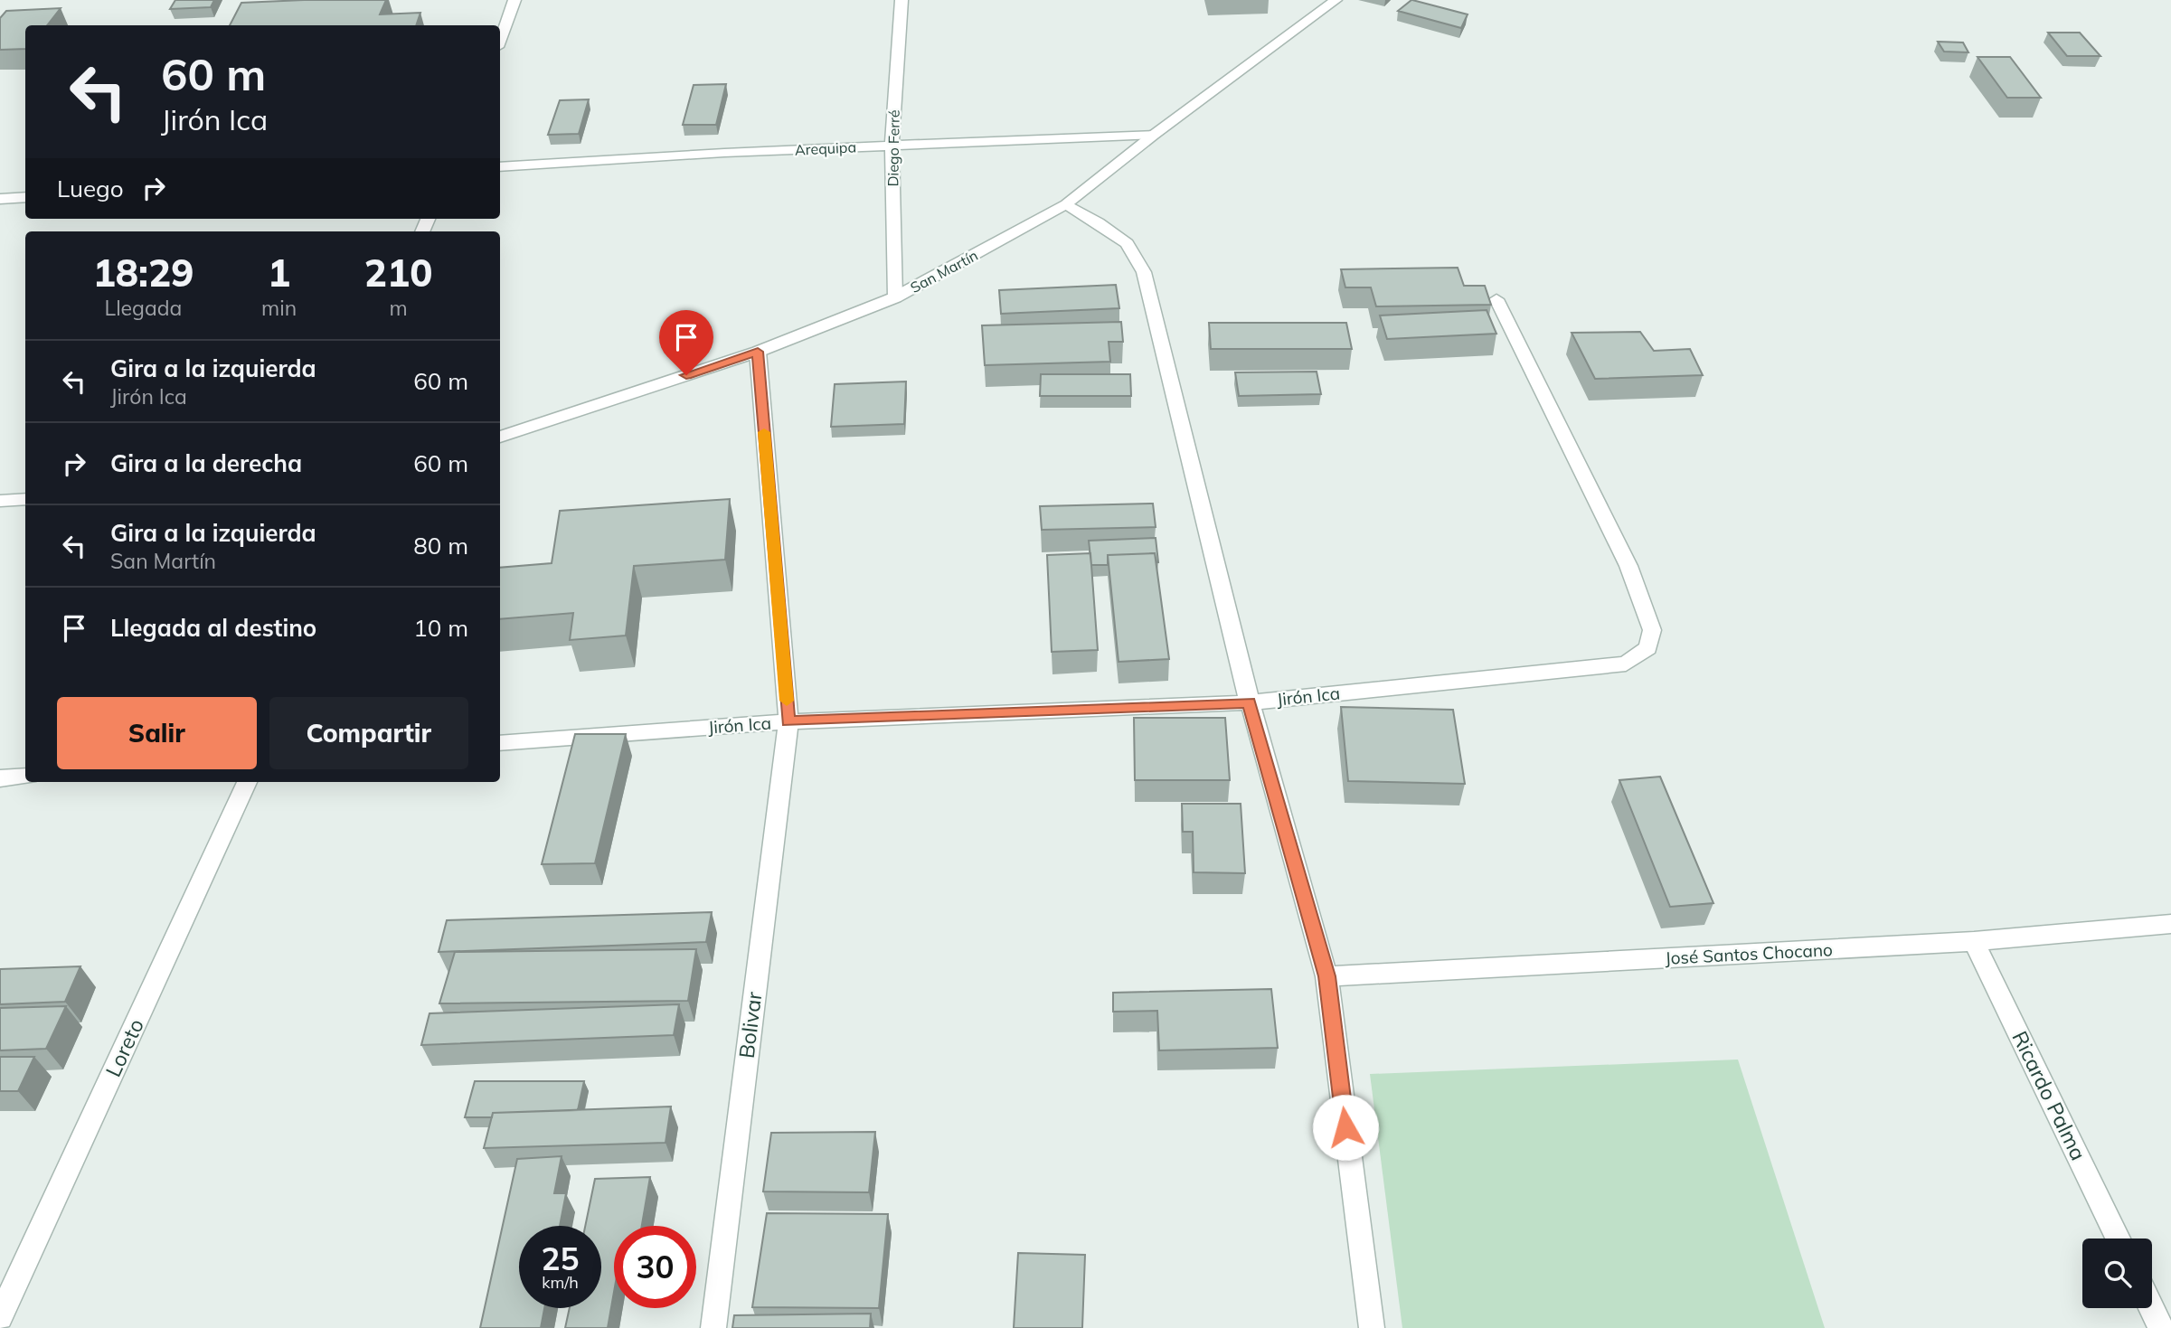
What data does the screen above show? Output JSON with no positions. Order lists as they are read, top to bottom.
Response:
{
  "streets": {
    "street": [
      "Arequipa",
      "Diego Ferré",
      "San Martín",
      "Jirón Ica",
      "José Santos Chocano",
      "Bolivar",
      "Loreto",
      "Ricardo Palma"
    ]
  },
  "crossings": [
    ["Arequipa", "Diego Ferré"],
    ["Arequipa", "San Martín"],
    ["Diego Ferré", "San Martín"],
    ["San Martín", "Bolivar"],
    ["Jirón Ica", "Bolivar"],
    ["José Santos Chocano", "Ricardo Palma"]
  ],
  "page": {
    "turn": ["60 m", "Jirón Ica"],
    "then": "Luego",
    "eta": [
      "18:29",
      "Llegada",
      "1",
      "min",
      "210",
      "m"
    ],
    "list": [
      {
        "name": "Gira a la izquierda",
        "note": "Jirón Ica",
        "value": "60 m"
      },
      {
        "name": "Gira a la derecha",
        "value": "60 m"
      },
      {
        "name": "Gira a la izquierda",
        "note": "San Martín",
        "value": "80 m"
      },
      {
        "name": "Llegada al destino",
        "value": "10 m"
      }
    ],
    "buttons": ["Salir", "Compartir"],
    "speed": "25 km/h",
    "limit": "30"
  }
}
